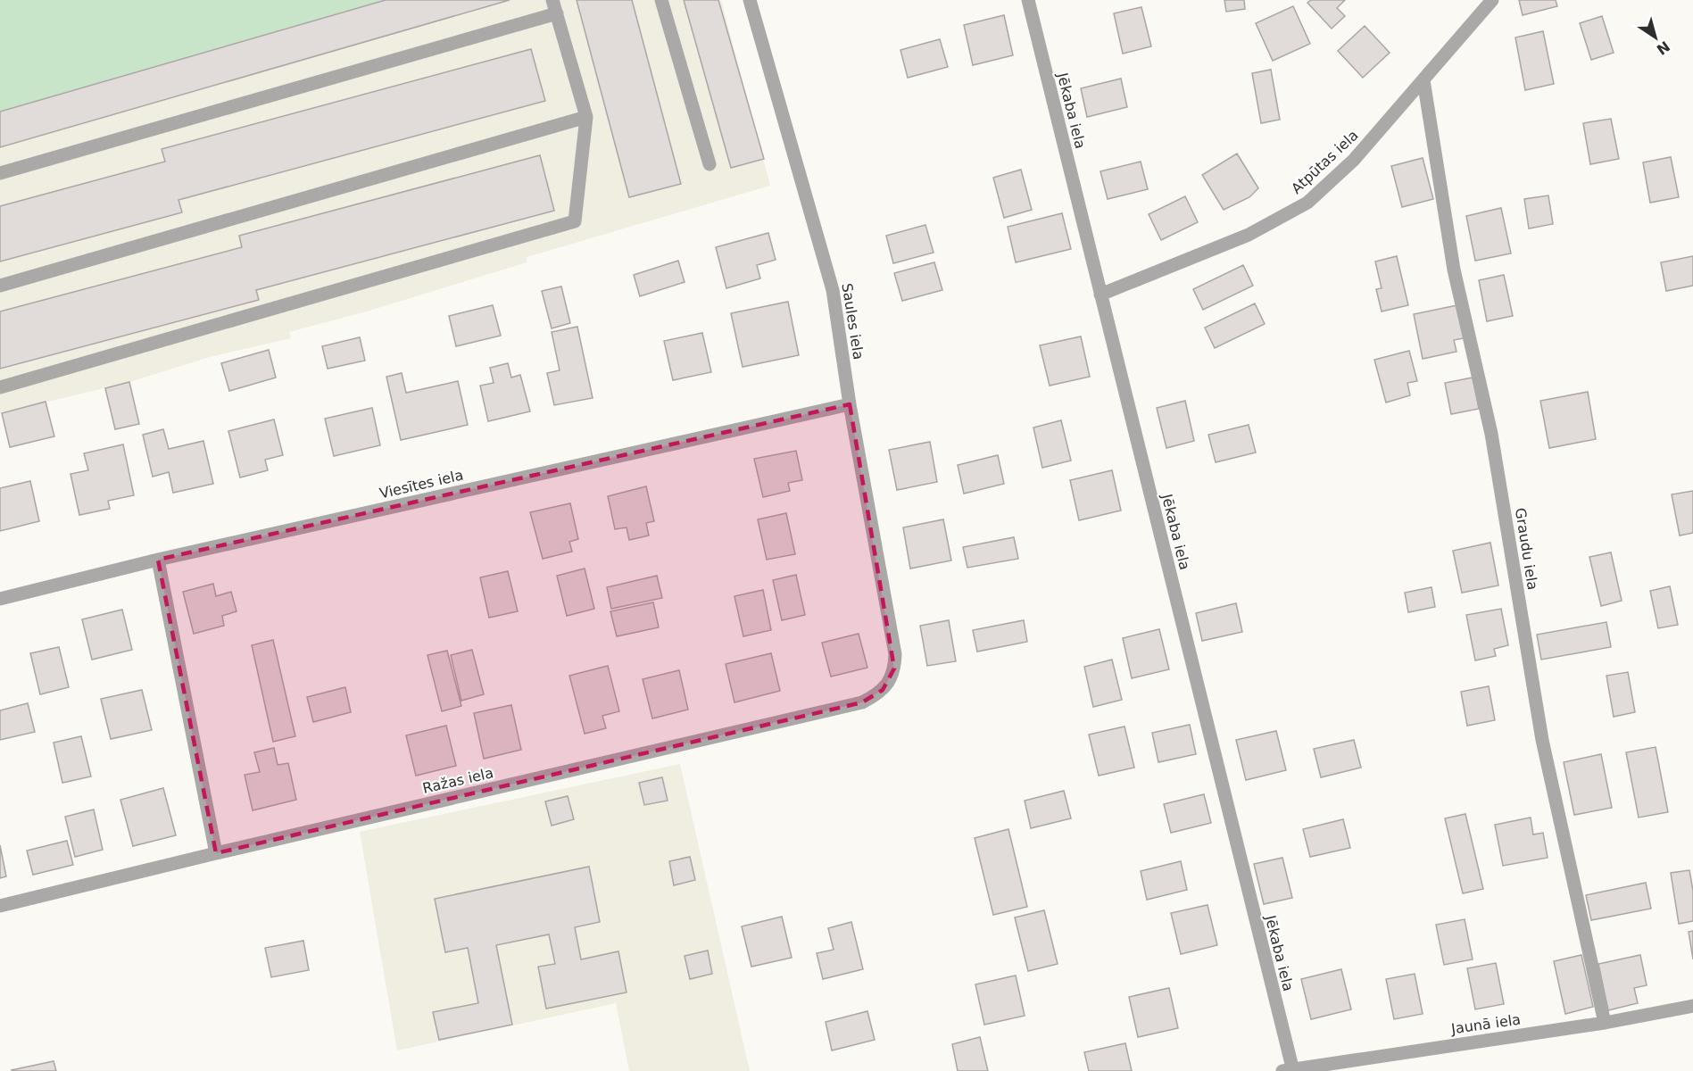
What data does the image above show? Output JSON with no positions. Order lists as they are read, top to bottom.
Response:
{
  "streets": {
    "street": [
      "Jēkaba iela",
      "Atpūtas iela",
      "Saules iela",
      "Viesītes iela",
      "Graudu iela",
      "Ražas iela",
      "Jaunā iela"
    ]
  },
  "crossings": [
    ["Jēkaba iela", "Atpūtas iela"],
    ["Jēkaba iela", "Jaunā iela"],
    ["Atpūtas iela", "Graudu iela"],
    ["Saules iela", "Viesītes iela"],
    ["Saules iela", "Ražas iela"],
    ["Graudu iela", "Jaunā iela"]
  ],
  "north": "bottom right"
}
